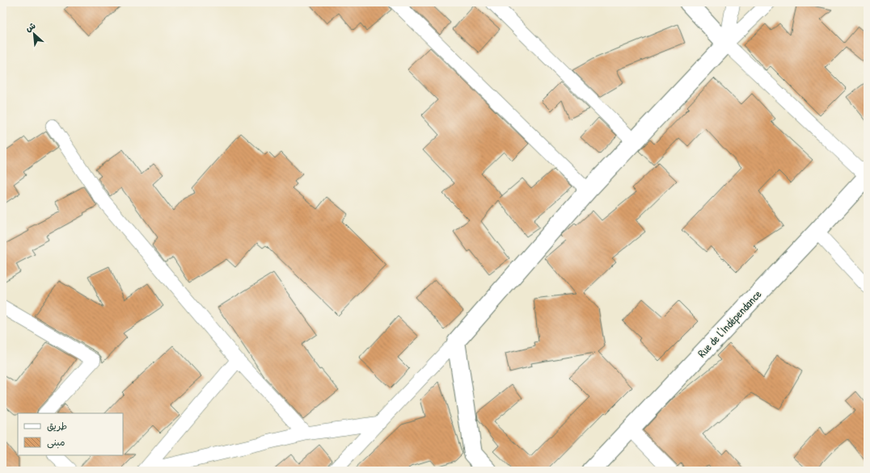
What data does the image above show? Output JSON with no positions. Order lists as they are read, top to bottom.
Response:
{
  "streets": {
    "main road": ["Rue de l'Indépendance"]
  },
  "legend": ["طريق", "مبنى"],
  "north": "top left"
}
